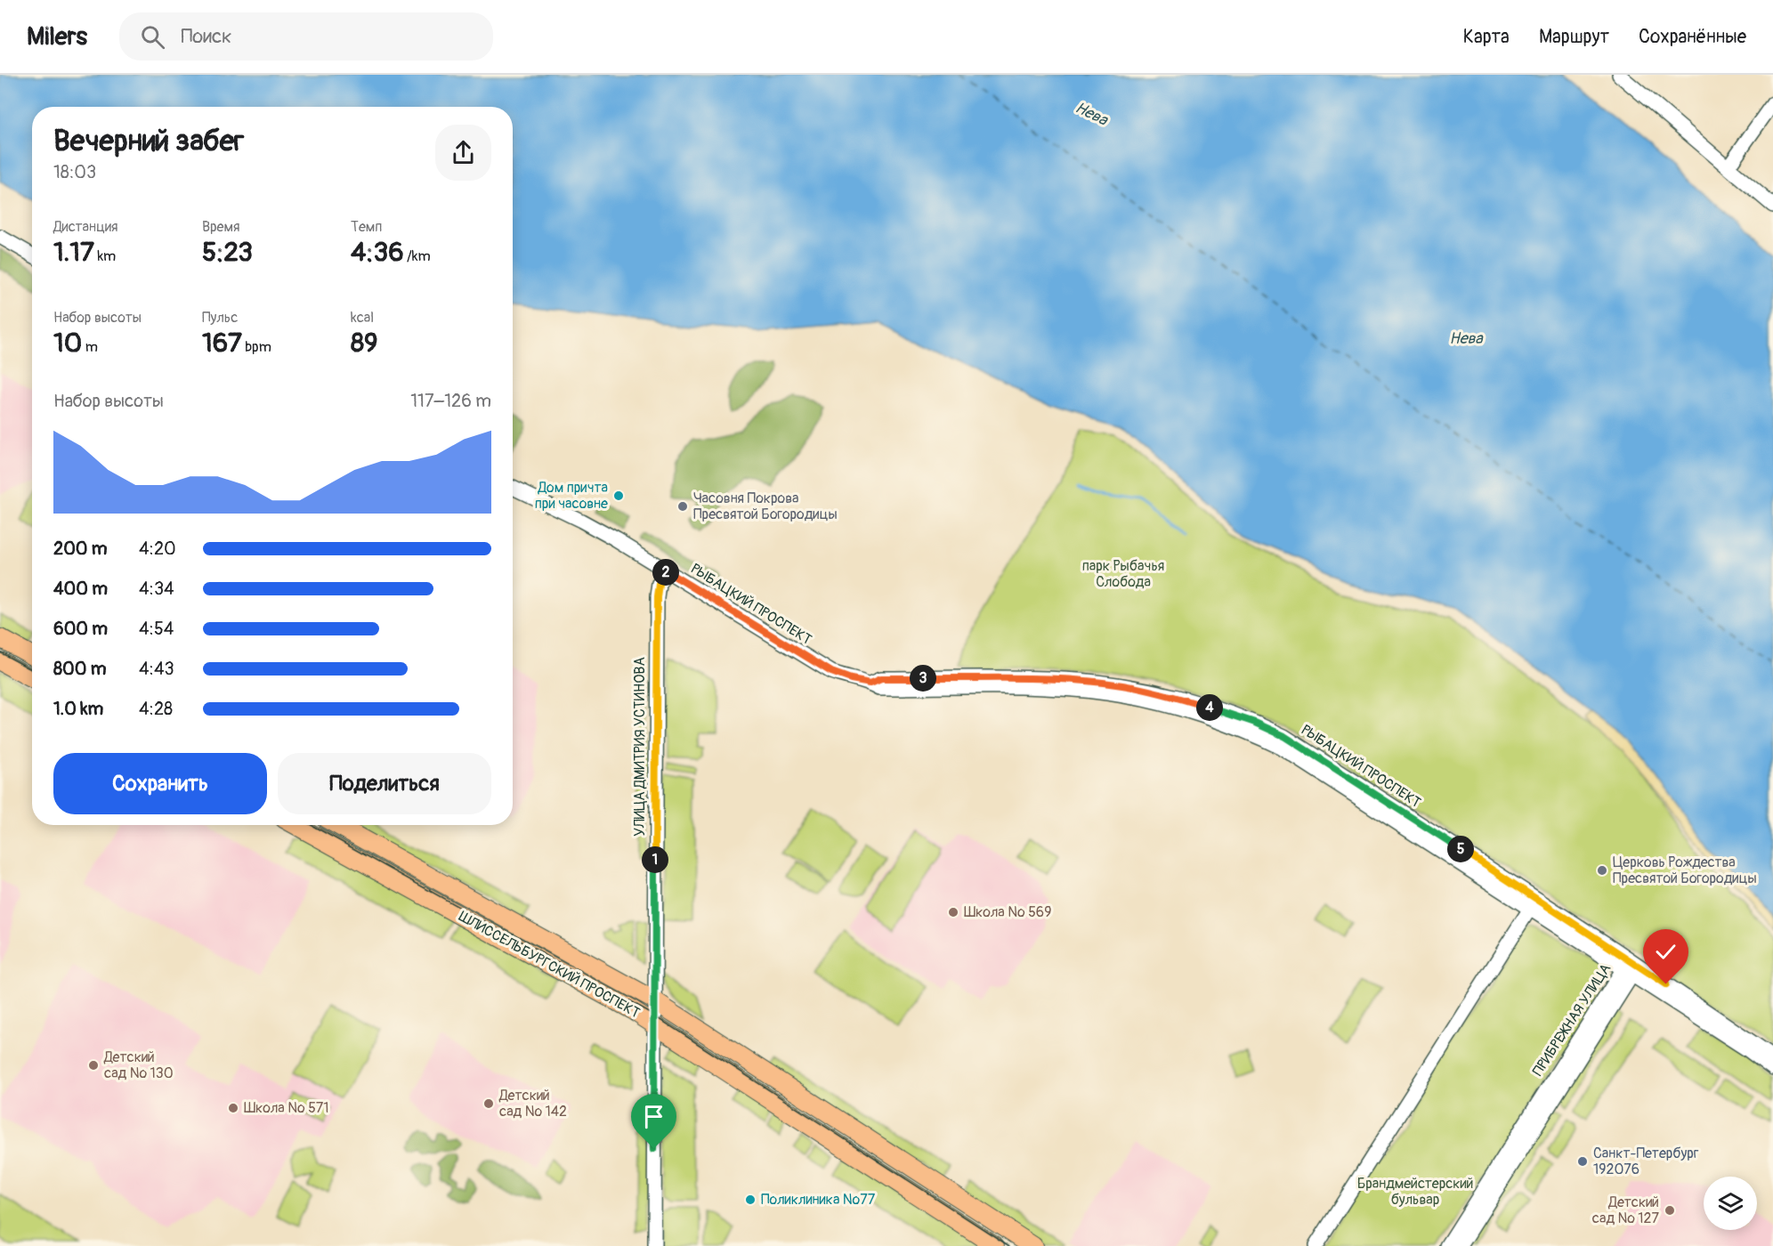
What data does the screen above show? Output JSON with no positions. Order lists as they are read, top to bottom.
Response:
{
  "streets": {
    "main road": ["ШЛИССЕЛЬБУРГСКИЙ ПРОСПЕКТ"],
    "street": ["РЫБАЦКИЙ ПРОСПЕКТ", "УЛИЦА ДМИТРИЯ УСТИНОВА", "ПРИБРЕЖНАЯ УЛИЦА"]
  },
  "crossings": [
    ["РЫБАЦКИЙ ПРОСПЕКТ", "УЛИЦА ДМИТРИЯ УСТИНОВА"],
    ["РЫБАЦКИЙ ПРОСПЕКТ", "ПРИБРЕЖНАЯ УЛИЦА"],
    ["УЛИЦА ДМИТРИЯ УСТИНОВА", "ШЛИССЕЛЬБУРГСКИЙ ПРОСПЕКТ"]
  ],
  "water": ["Нева"],
  "parks": ["парк Рыбачья Слобода", "Брандмейстерский бульвар"],
  "places": [
    "Дом причта при часовне",
    "Часовня Покрова Пресвятой Богородицы",
    "Церковь Рождества Пресвятой Богородицы",
    "Школа № 569",
    "Детский сад № 130",
    "Детский сад № 142",
    "Школа № 571",
    "Санкт-Петербург 192076",
    "Поликлиника №77",
    "Детский сад № 127"
  ],
  "page": {
    "header": "Milers",
    "search": "Поиск",
    "nav": ["Карта", "Маршрут", "Сохранённые"],
    "heading": ["Вечерний забег", "18:03"],
    "stats": [
      ["Дистанция", "1.17 km"],
      ["Время", "5:23"],
      ["Темп", "4:36 /km"],
      ["Набор высоты", "10 m"],
      ["Пульс", "167 bpm"],
      ["kcal", "89"]
    ],
    "chart": ["Набор высоты", "117–126 m"],
    "list": [
      {
        "name": "200 m",
        "note": "4:20"
      },
      {
        "name": "400 m",
        "note": "4:34"
      },
      {
        "name": "600 m",
        "note": "4:54"
      },
      {
        "name": "800 m",
        "note": "4:43"
      },
      {
        "name": "1.0 km",
        "note": "4:28"
      }
    ],
    "pins": [
      "2",
      "3",
      "4",
      "5",
      "1"
    ],
    "buttons": ["Сохранить", "Поделиться"]
  }
}
